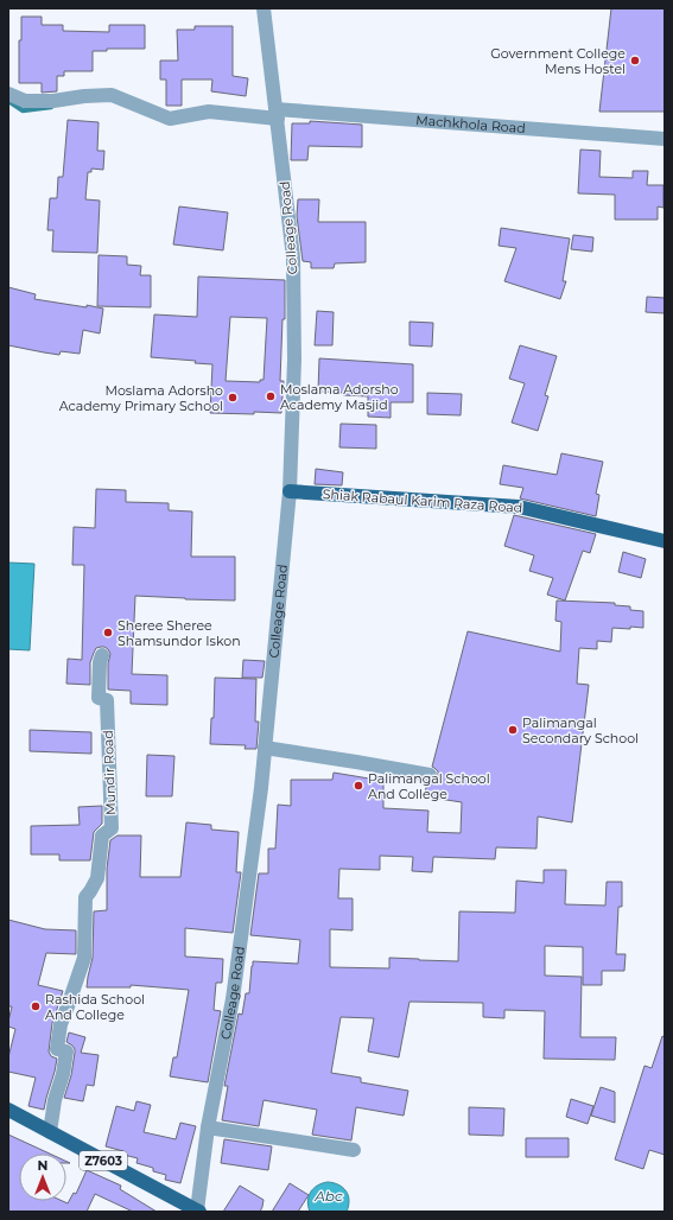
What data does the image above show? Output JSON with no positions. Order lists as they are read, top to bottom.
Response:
{
  "streets": {
    "main road": ["Shiak Rabaul Karim Raza Road", "Z7603"],
    "street": ["Machkhola Road", "Colleage Road", "Mundir Road"]
  },
  "crossings": [
    ["Machkhola Road", "Colleage Road"],
    ["Colleage Road", "Shiak Rabaul Karim Raza Road"],
    ["Colleage Road", "Z7603"],
    ["Mundir Road", "Z7603"]
  ],
  "water": ["Abc"],
  "places": [
    "Government College Mens Hostel",
    "Moslama Adorsho Academy Masjid",
    "Moslama Adorsho Academy Primary School",
    "Sheree Sheree Shamsundor Iskon",
    "Palimangal Secondary School",
    "Palimangal School And College",
    "Rashida School And College"
  ],
  "north": "top"
}
